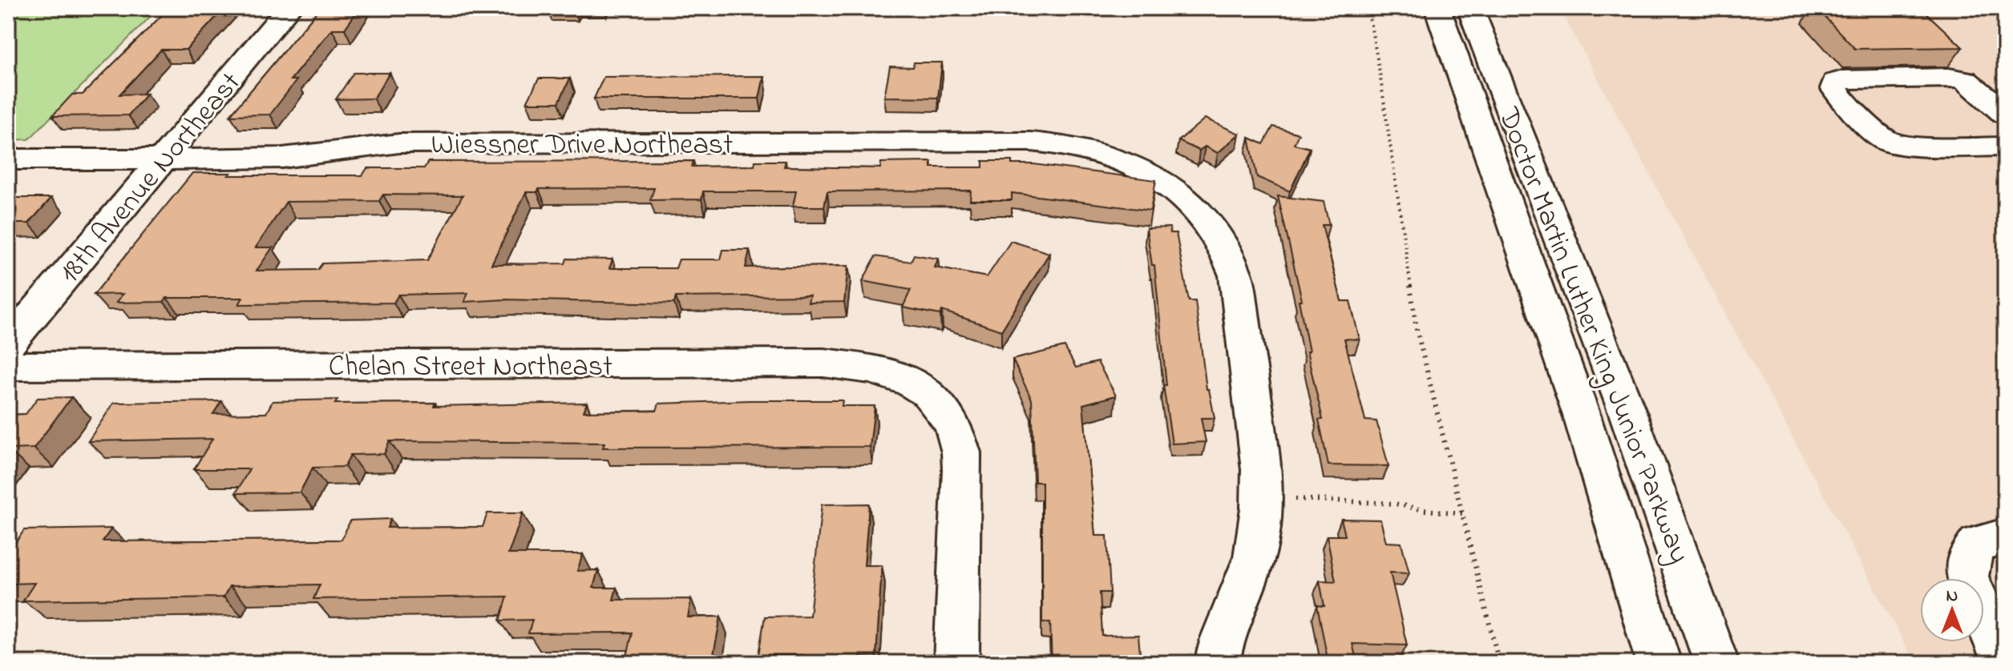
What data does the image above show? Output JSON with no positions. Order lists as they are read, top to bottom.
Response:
{
  "streets": {
    "main road": [
      "Wiessner Drive Northeast",
      "18th Avenue Northeast",
      "Doctor Martin Luther King Junior Parkway",
      "Chelan Street Northeast"
    ]
  },
  "crossings": [
    ["Wiessner Drive Northeast", "18th Avenue Northeast"]
  ],
  "north": "top"
}
